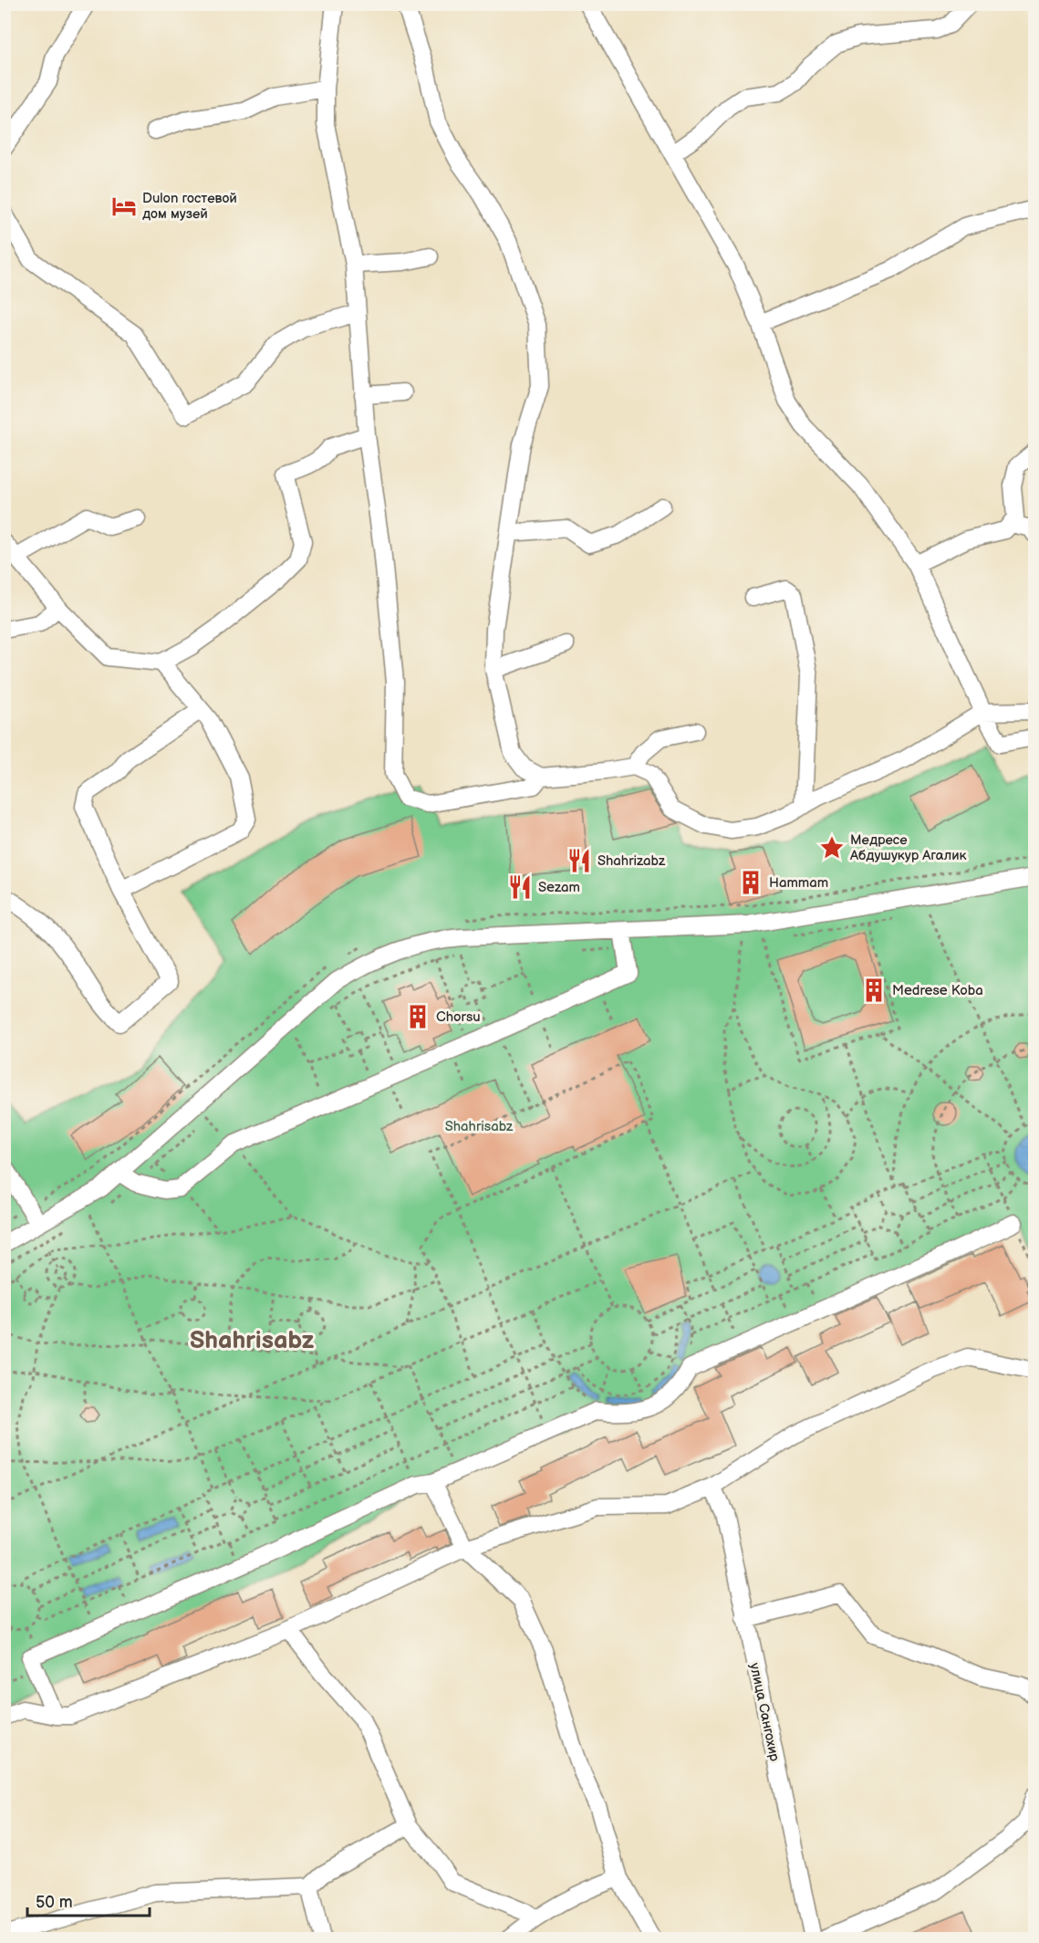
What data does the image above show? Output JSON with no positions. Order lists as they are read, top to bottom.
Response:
{
  "streets": {
    "street": ["улица Сангохир"]
  },
  "districts": ["Shahrisabz"],
  "parks": ["Shahrisabz"],
  "places": {
    "hotel": ["Dulon гостевой дом музей"],
    "place": ["Медресе Абдушукур Агалик"],
    "restaurant": ["Shahrizabz", "Sezam"],
    "building": ["Hammam", "Medrese Koba", "Chorsu"]
  },
  "scale_bar": "50 m"
}
